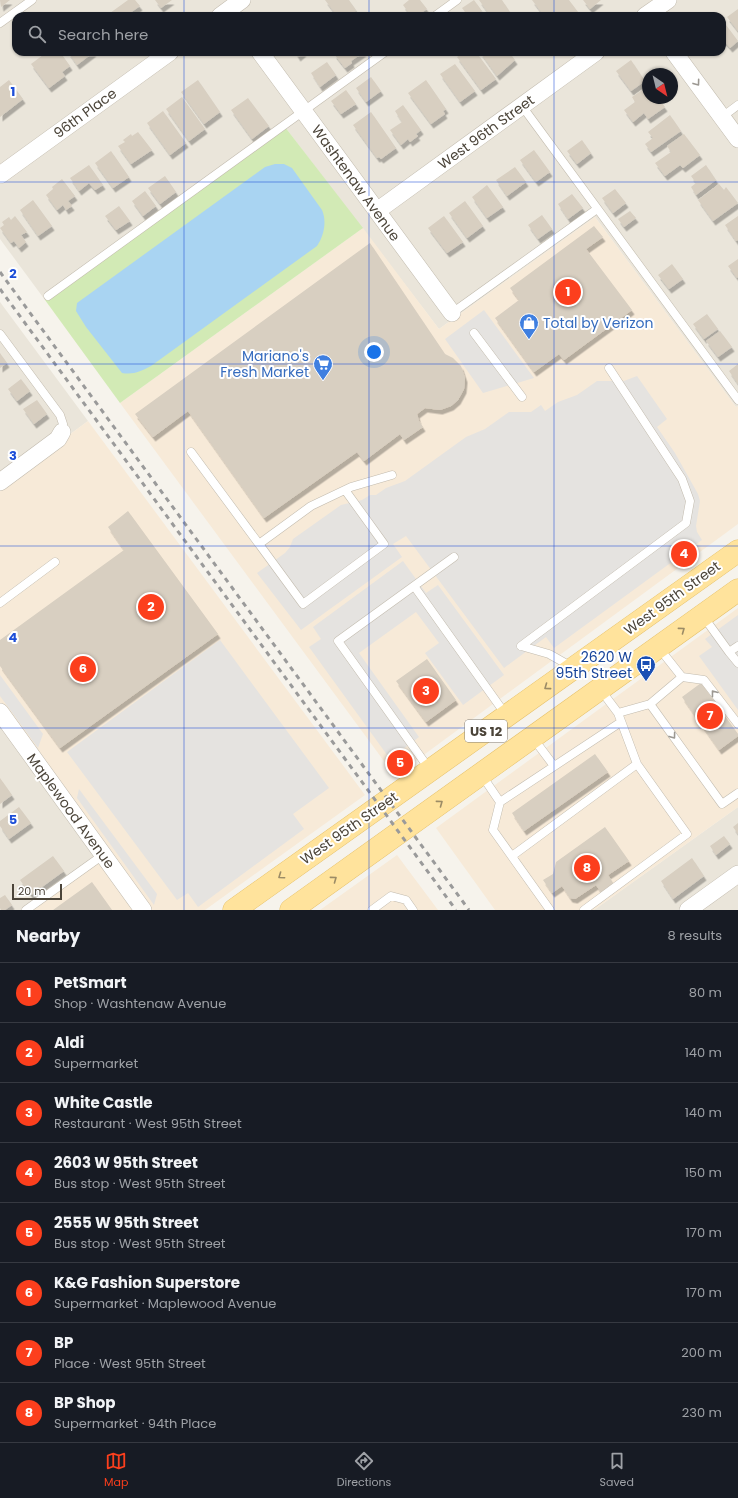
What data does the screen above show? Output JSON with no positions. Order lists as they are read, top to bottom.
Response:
{
  "streets": {
    "main road": ["West 95th Street", "US 12"],
    "street": [
      "96th Place",
      "West 96th Street",
      "Washtenaw Avenue",
      "Maplewood Avenue"
    ]
  },
  "crossings": [
    ["West 96th Street", "Washtenaw Avenue"]
  ],
  "places": {
    "shop": ["Total by Verizon"],
    "supermarket": ["Mariano's Fresh Market"],
    "bus stop": ["2620 W 95th Street"]
  },
  "scale_bar": "20 m",
  "north": "bottom right",
  "page": {
    "search": "Search here",
    "pins": [
      "1",
      "4",
      "2",
      "6",
      "3",
      "7",
      "5",
      "8"
    ],
    "scale": "20 m",
    "heading": ["Nearby", "8 results"],
    "list": [
      {
        "mark": "1",
        "name": "PetSmart",
        "note": "Shop · Washtenaw Avenue",
        "value": "80 m"
      },
      {
        "mark": "2",
        "name": "Aldi",
        "note": "Supermarket",
        "value": "140 m"
      },
      {
        "mark": "3",
        "name": "White Castle",
        "note": "Restaurant · West 95th Street",
        "value": "140 m"
      },
      {
        "mark": "4",
        "name": "2603 W 95th Street",
        "note": "Bus stop · West 95th Street",
        "value": "150 m"
      },
      {
        "mark": "5",
        "name": "2555 W 95th Street",
        "note": "Bus stop · West 95th Street",
        "value": "170 m"
      },
      {
        "mark": "6",
        "name": "K&G Fashion Superstore",
        "note": "Supermarket · Maplewood Avenue",
        "value": "170 m"
      },
      {
        "mark": "7",
        "name": "BP",
        "note": "Place · West 95th Street",
        "value": "200 m"
      },
      {
        "mark": "8",
        "name": "BP Shop",
        "note": "Supermarket · 94th Place",
        "value": "230 m"
      }
    ],
    "nav": ["Map", "Directions", "Saved"]
  },
  "grid": {
    "rows": [
      "1",
      "2",
      "3",
      "4",
      "5"
    ]
  }
}
